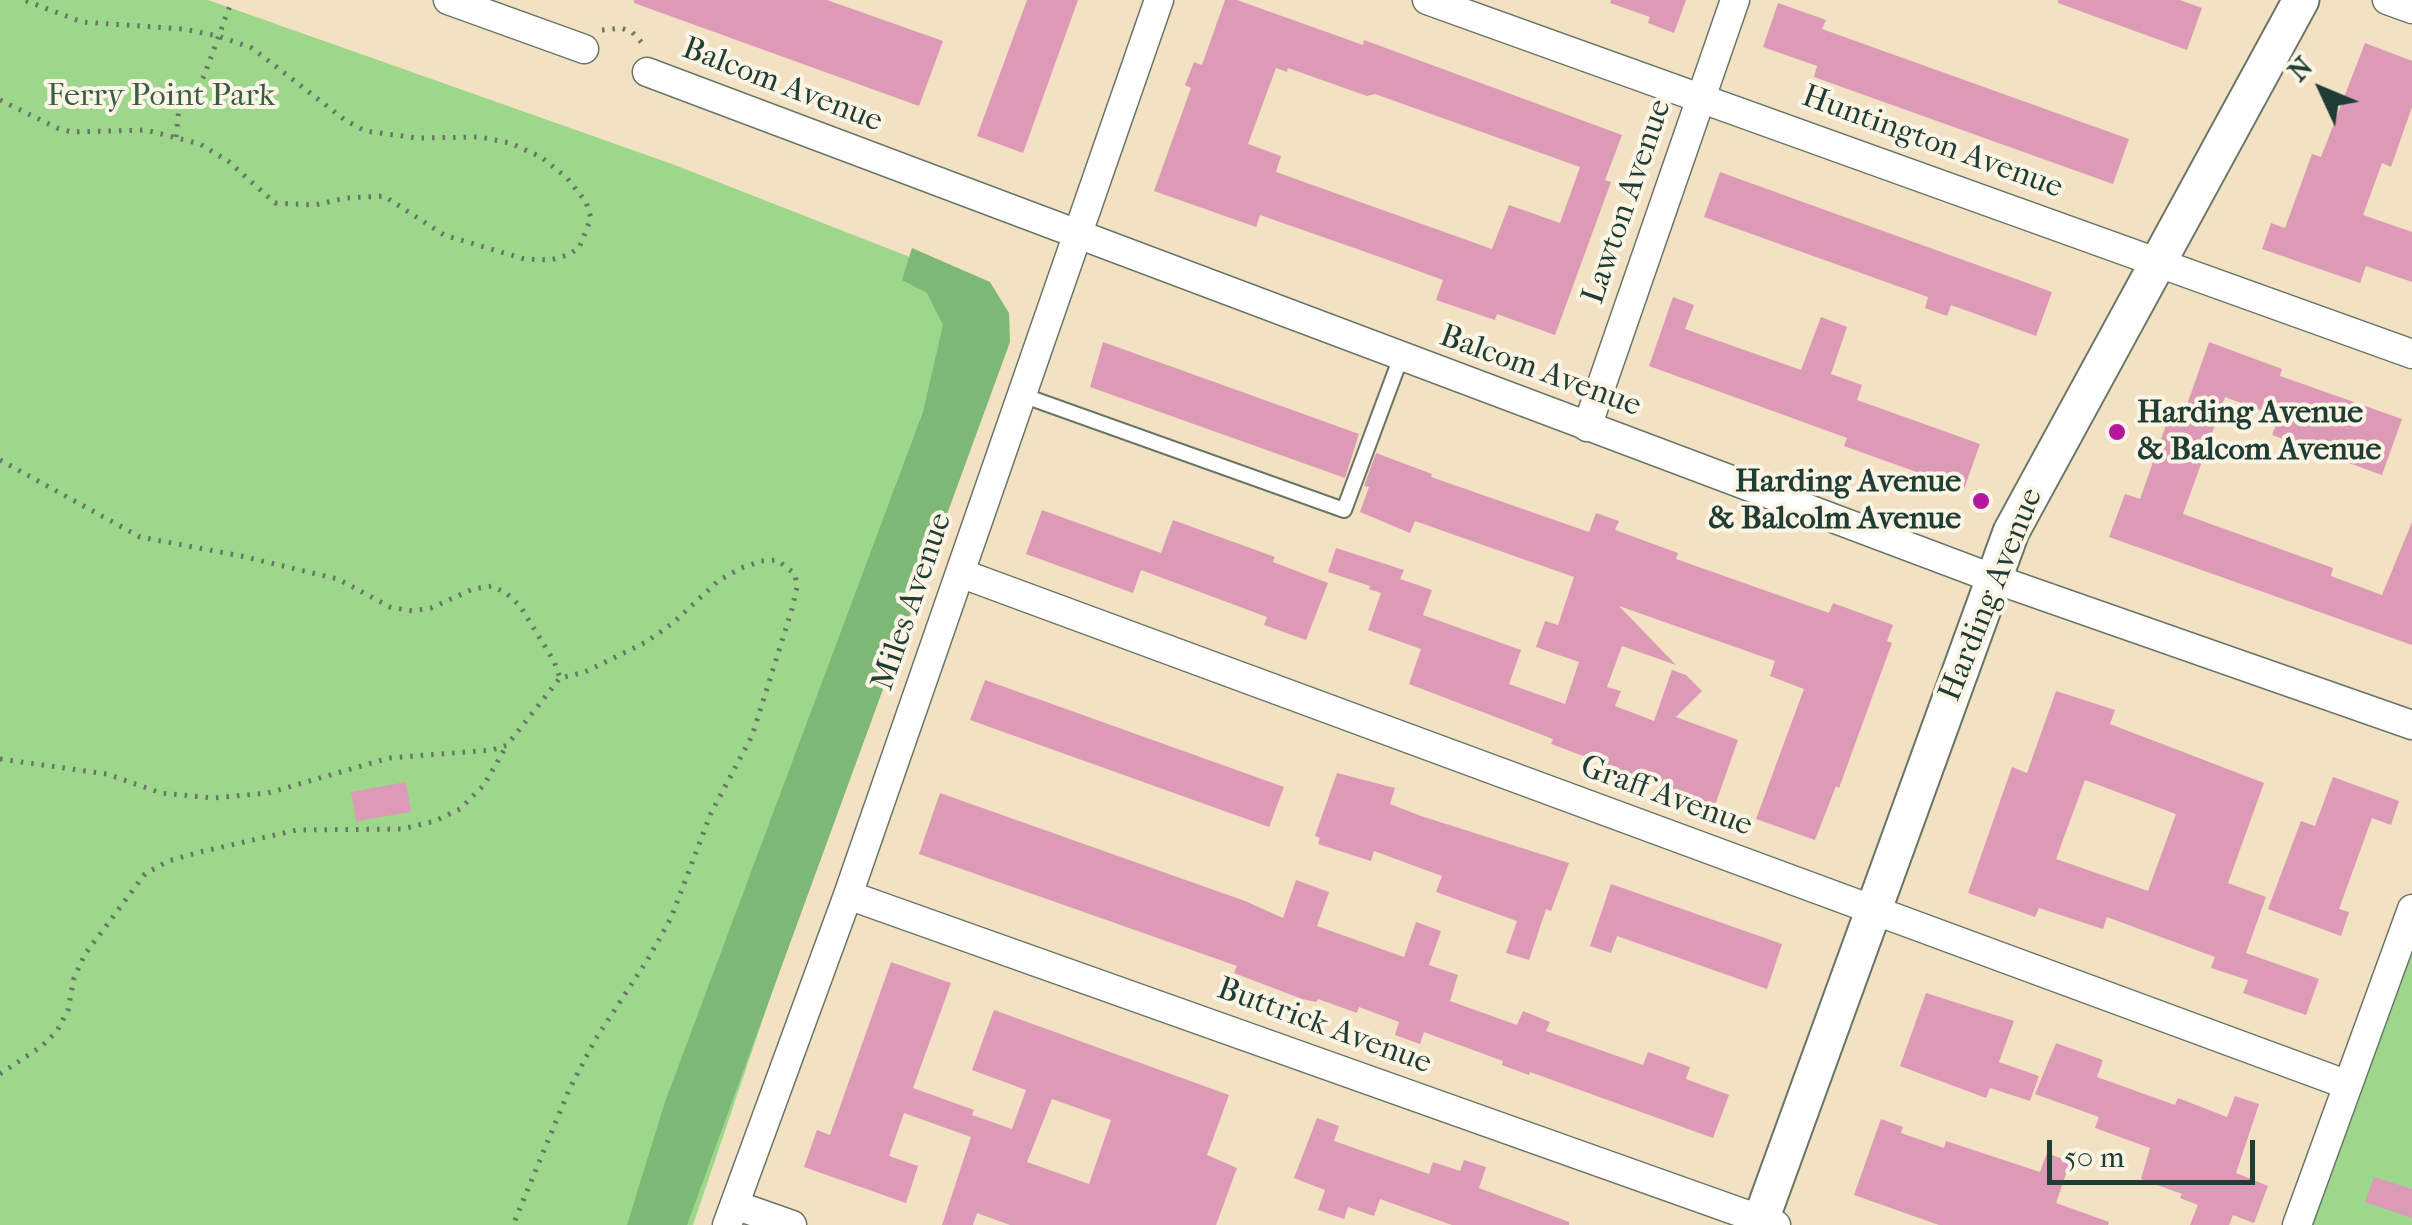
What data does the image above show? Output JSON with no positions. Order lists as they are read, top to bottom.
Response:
{
  "streets": {
    "street": [
      "Balcom Avenue",
      "Huntington Avenue",
      "Lawton Avenue",
      "Harding Avenue",
      "Miles Avenue",
      "Graff Avenue",
      "Buttrick Avenue"
    ]
  },
  "crossings": [
    ["Balcom Avenue", "Lawton Avenue"],
    ["Balcom Avenue", "Harding Avenue"],
    ["Balcom Avenue", "Miles Avenue"],
    ["Huntington Avenue", "Lawton Avenue"],
    ["Huntington Avenue", "Harding Avenue"],
    ["Harding Avenue", "Graff Avenue"],
    ["Harding Avenue", "Buttrick Avenue"],
    ["Miles Avenue", "Graff Avenue"],
    ["Miles Avenue", "Buttrick Avenue"]
  ],
  "parks": ["Ferry Point Park"],
  "places": ["Harding Avenue & Balcom Avenue", "Harding Avenue & Balcolm Avenue"],
  "scale_bar": "50 m",
  "north": "top left"
}
